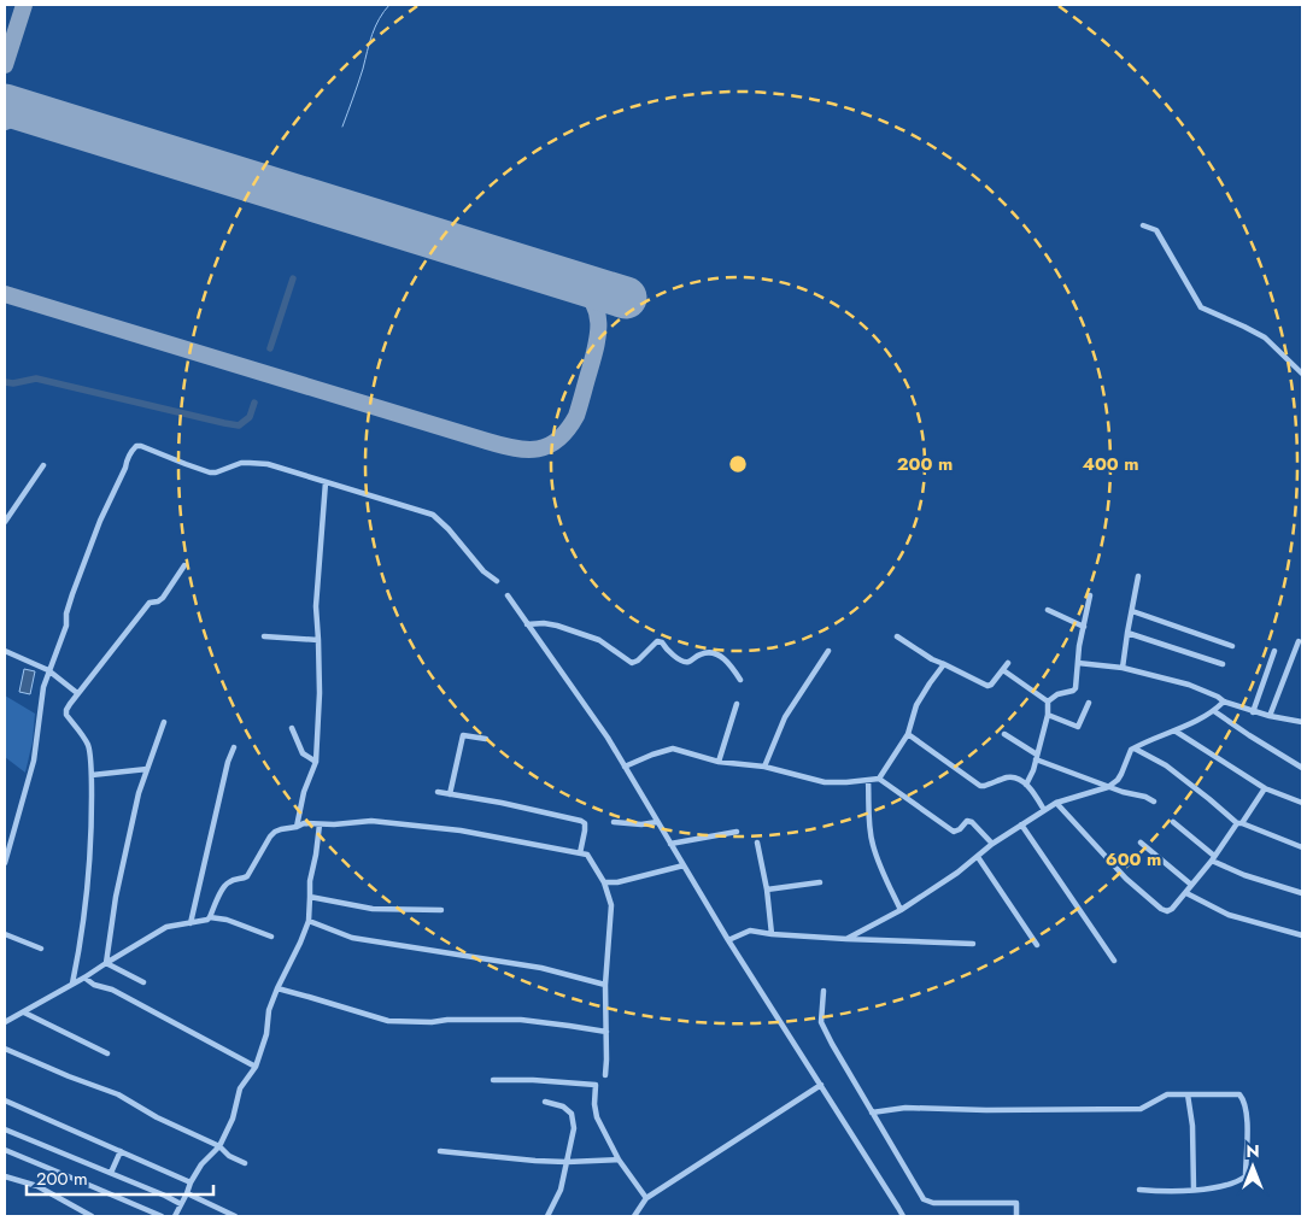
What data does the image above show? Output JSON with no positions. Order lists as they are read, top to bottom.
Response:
{
  "scale_bar": "200 m",
  "north": "top",
  "rings": ["200 m", "400 m", "600 m"]
}
